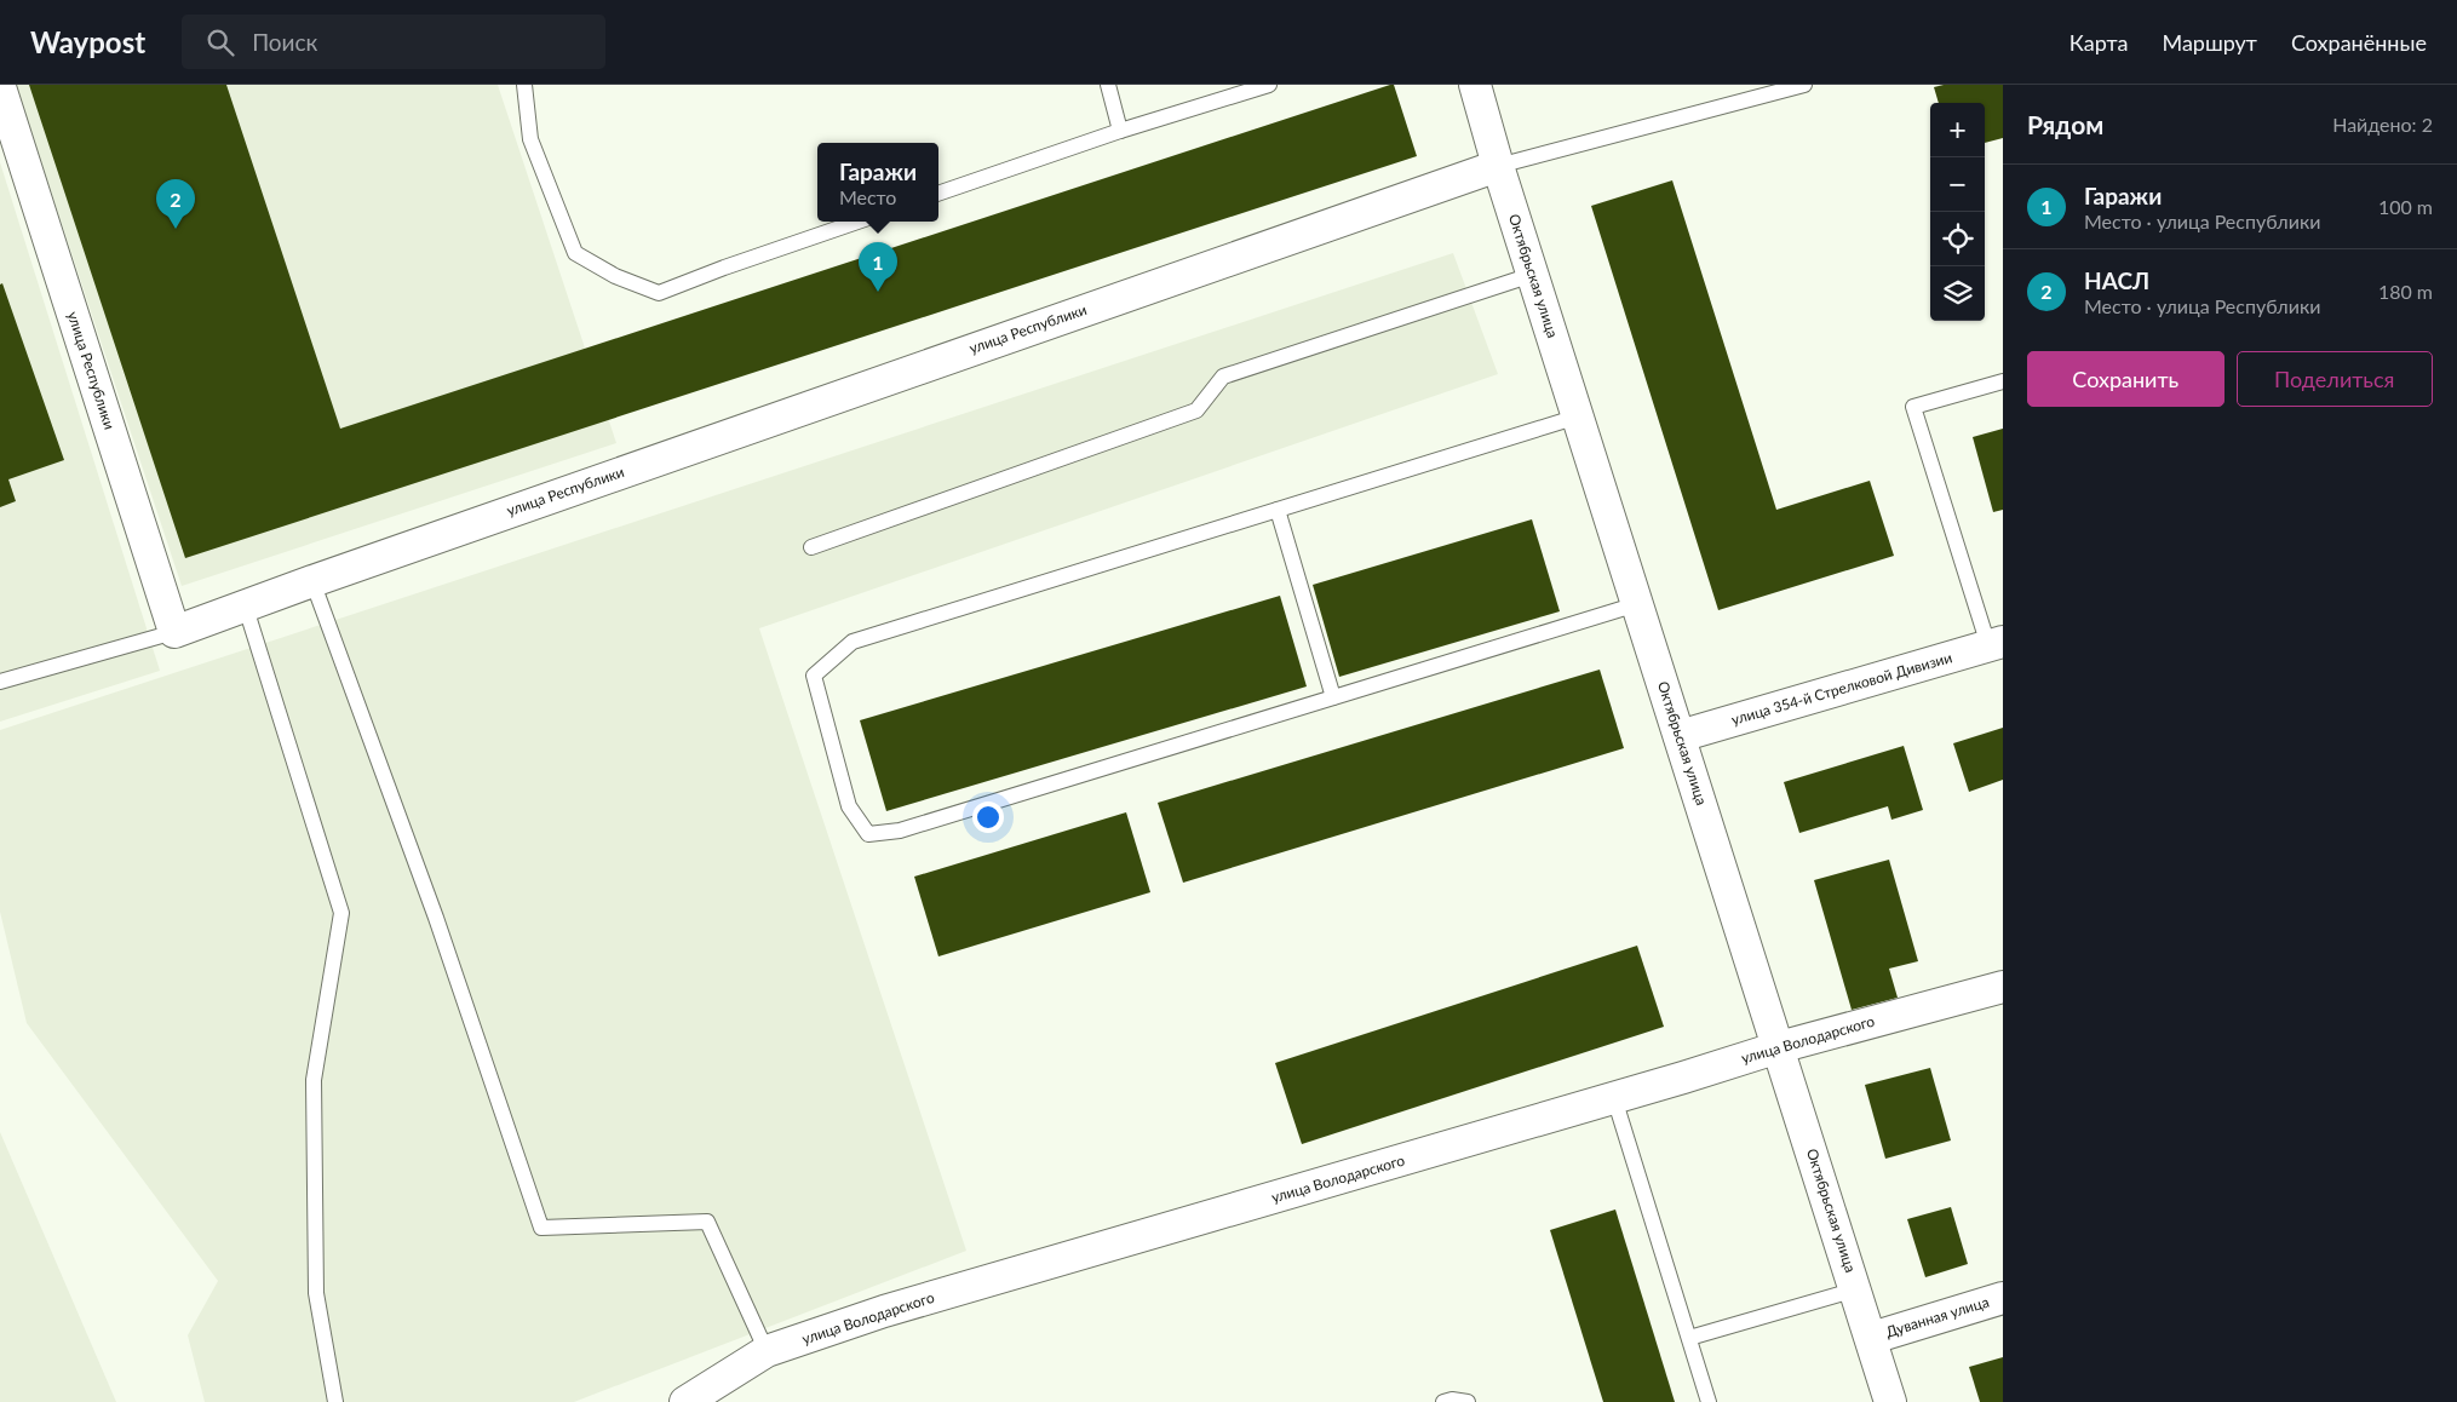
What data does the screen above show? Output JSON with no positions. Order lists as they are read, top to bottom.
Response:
{
  "streets": {
    "street": [
      "Октябрьская улица",
      "улица Республики",
      "улица 354-й Стрелковой Дивизии",
      "улица Володарского",
      "Дуванная улица"
    ]
  },
  "crossings": [
    ["Октябрьская улица", "улица Республики"],
    ["Октябрьская улица", "улица 354-й Стрелковой Дивизии"],
    ["Октябрьская улица", "улица Володарского"],
    ["Октябрьская улица", "Дуванная улица"]
  ],
  "page": {
    "header": "Waypost",
    "search": "Поиск",
    "nav": ["Карта", "Маршрут", "Сохранённые"],
    "heading": ["Рядом", "Найдено: 2"],
    "map_buttons": ["+", "−"],
    "popup": ["Гаражи", "Место"],
    "list": [
      {
        "mark": "1",
        "name": "Гаражи",
        "note": "Место · улица Республики",
        "value": "100 m"
      },
      {
        "mark": "2",
        "name": "НАСЛ",
        "note": "Место · улица Республики",
        "value": "180 m"
      }
    ],
    "pins": ["2", "1"],
    "buttons": ["Сохранить", "Поделиться"]
  }
}
